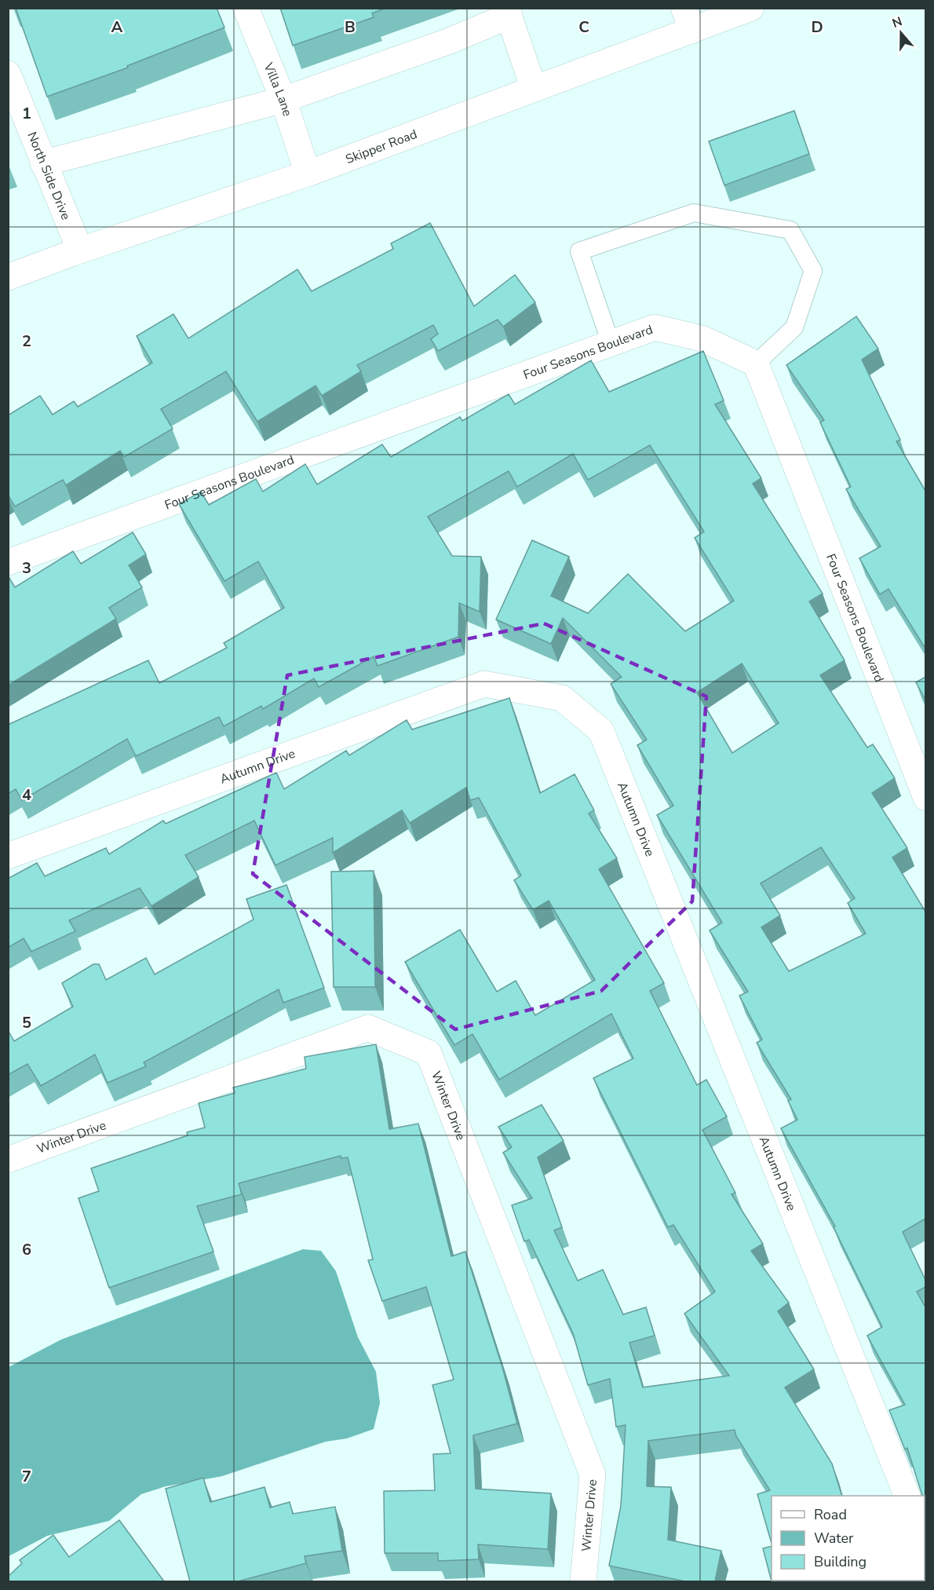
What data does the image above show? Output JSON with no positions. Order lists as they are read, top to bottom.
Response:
{
  "streets": {
    "street": [
      "Villa Lane",
      "Skipper Road",
      "North Side Drive",
      "Four Seasons Boulevard",
      "Autumn Drive",
      "Winter Drive"
    ]
  },
  "crossings": [
    ["Villa Lane", "Skipper Road"],
    ["Skipper Road", "North Side Drive"]
  ],
  "legend": ["Road", "Water", "Building"],
  "north": "top",
  "grid": {
    "columns": [
      "A",
      "B",
      "C",
      "D"
    ],
    "rows": [
      "1",
      "2",
      "3",
      "4",
      "5",
      "6",
      "7"
    ]
  }
}
